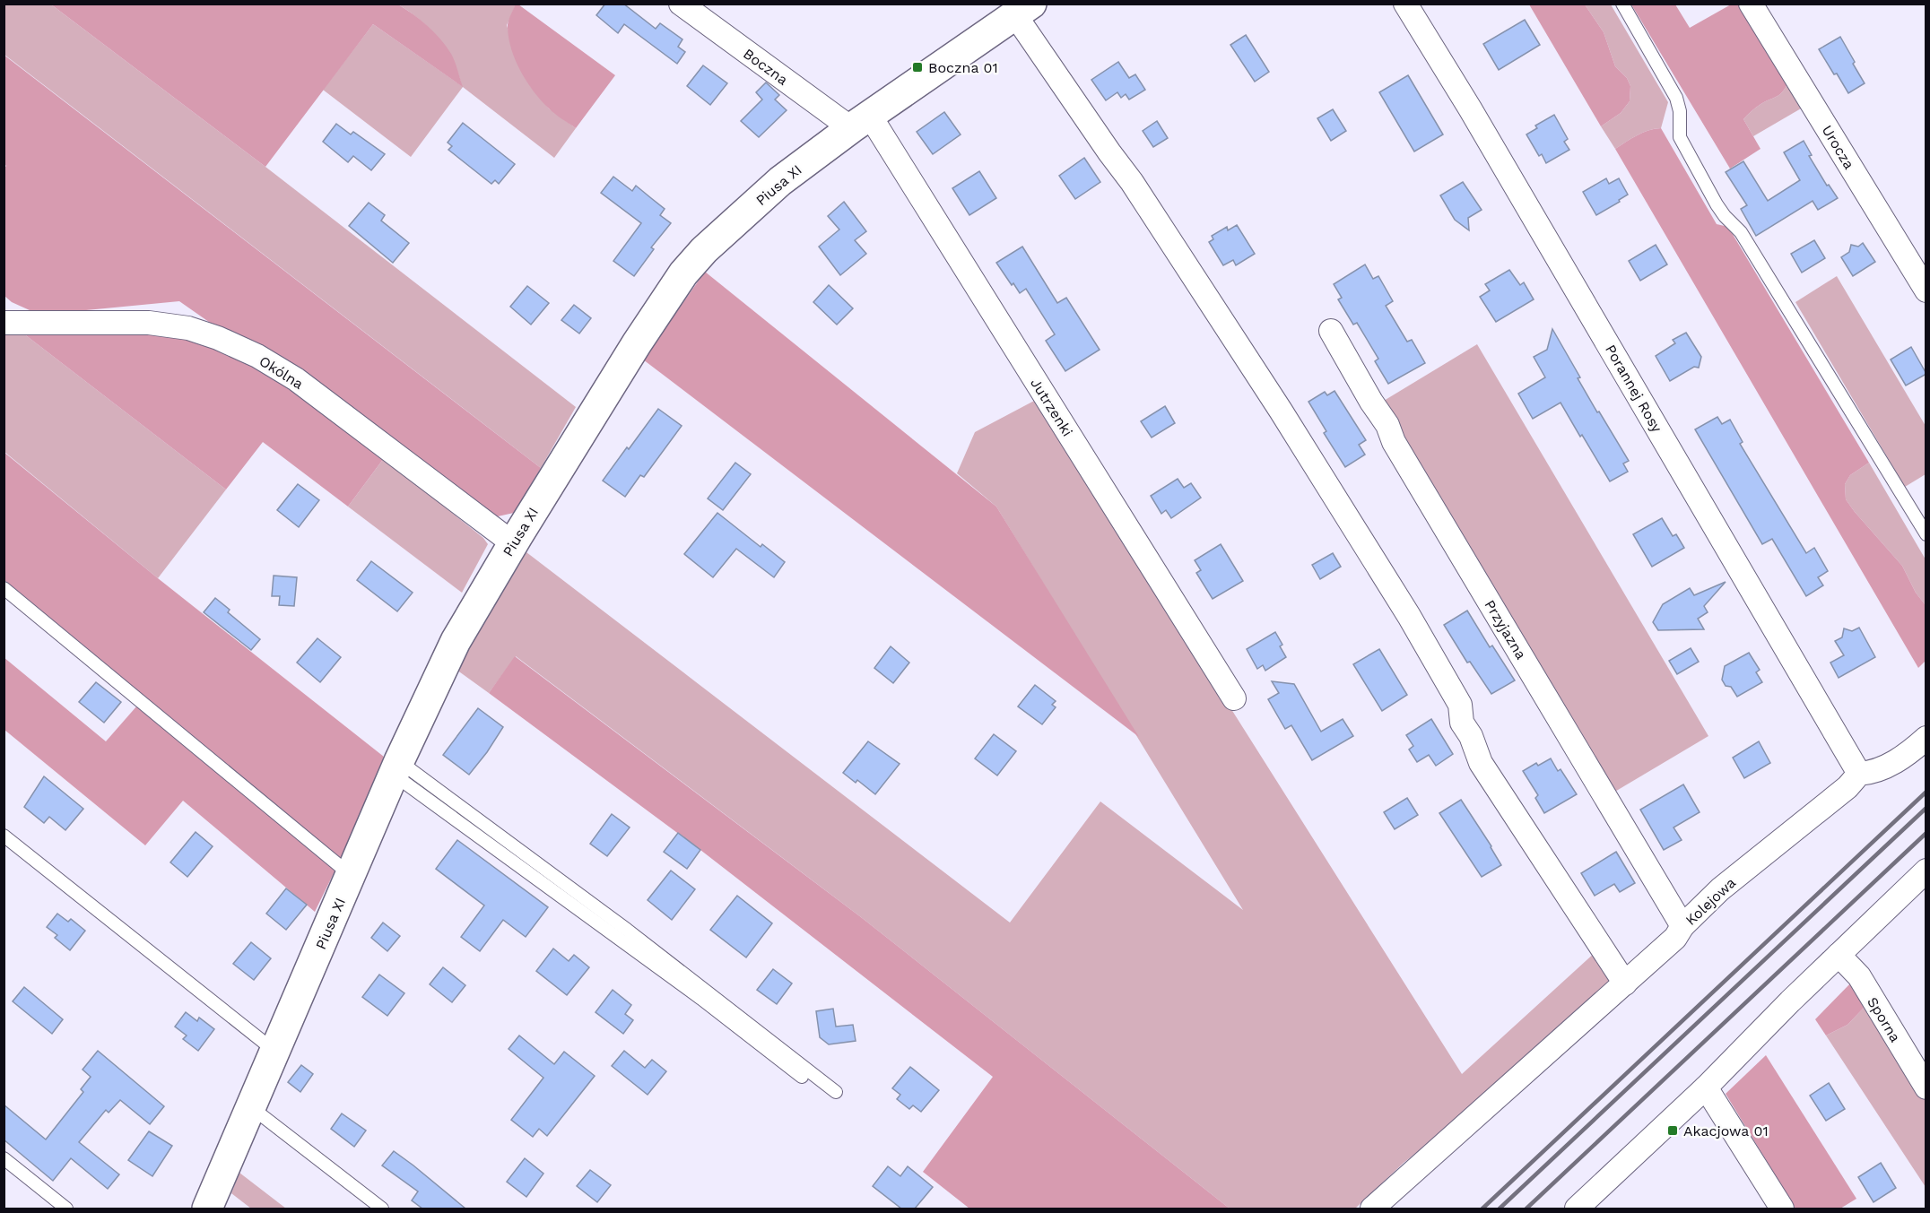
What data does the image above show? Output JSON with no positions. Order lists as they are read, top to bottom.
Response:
{
  "streets": {
    "street": [
      "Boczna",
      "Urocza",
      "Piusa XI",
      "Okólna",
      "Porannej Rosy",
      "Jutrzenki",
      "Przyjazna",
      "Kolejowa",
      "Sporna"
    ]
  },
  "crossings": [
    ["Boczna", "Piusa XI"],
    ["Boczna", "Jutrzenki"],
    ["Piusa XI", "Okólna"],
    ["Piusa XI", "Jutrzenki"],
    ["Porannej Rosy", "Kolejowa"],
    ["Przyjazna", "Kolejowa"]
  ],
  "places": {
    "transit": ["Boczna 01", "Akacjowa 01"]
  }
}
